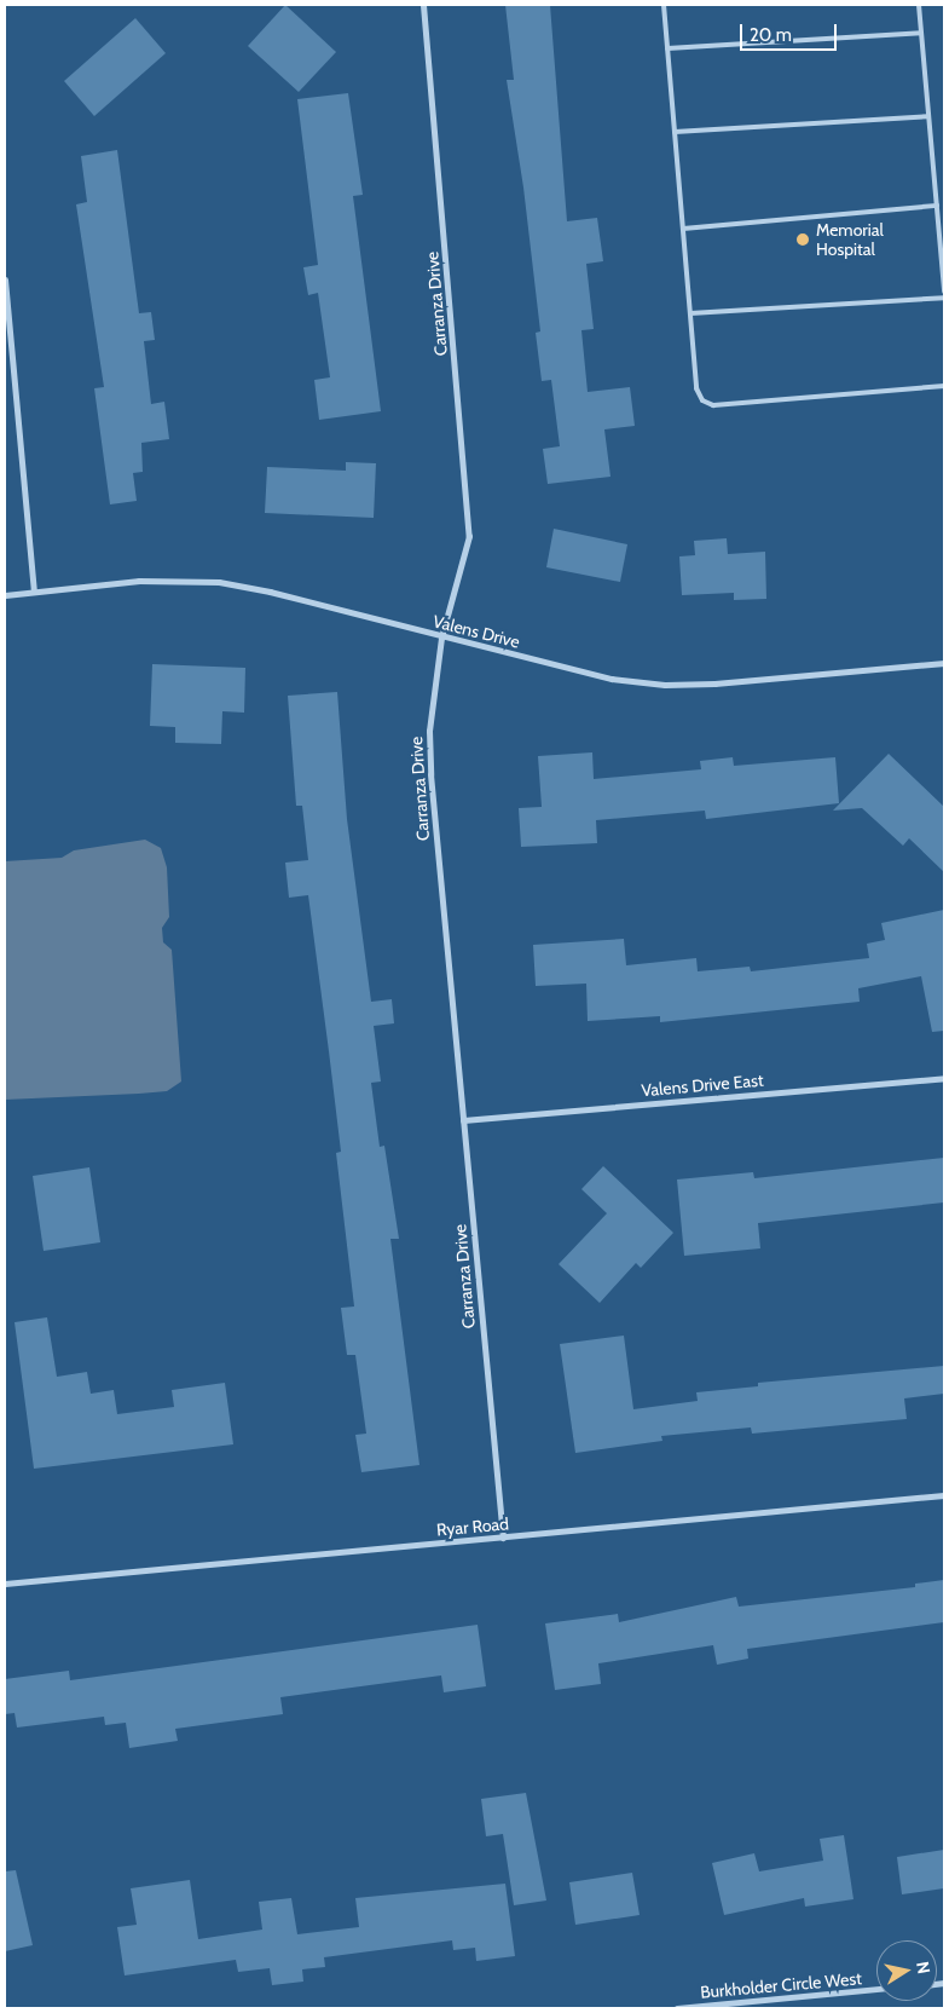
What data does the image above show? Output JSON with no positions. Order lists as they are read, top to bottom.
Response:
{
  "streets": {
    "street": [
      "Carranza Drive",
      "Valens Drive",
      "Valens Drive East",
      "Ryar Road",
      "Burkholder Circle West"
    ]
  },
  "crossings": [
    ["Carranza Drive", "Valens Drive"],
    ["Carranza Drive", "Valens Drive East"],
    ["Carranza Drive", "Ryar Road"]
  ],
  "places": ["Memorial Hospital"],
  "scale_bar": "20 m",
  "north": "right"
}
